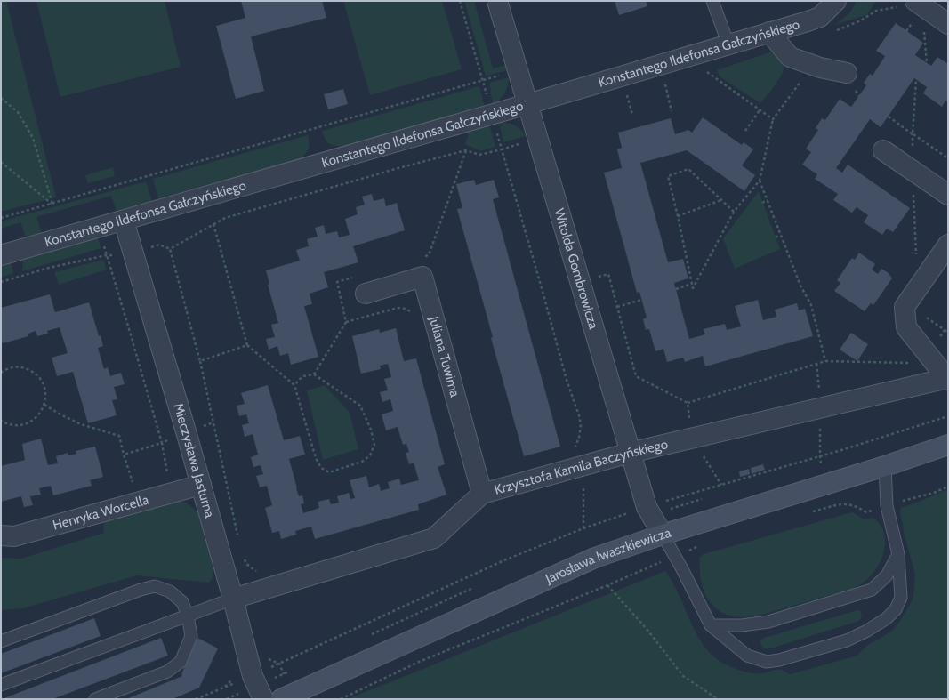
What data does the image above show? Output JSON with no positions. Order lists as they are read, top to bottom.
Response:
{
  "streets": {
    "street": [
      "Konstantego Ildefonsa Gałczyńskiego",
      "Witolda Gombrowicza",
      "Juliana Tuwima",
      "Mieczysława Jasturna",
      "Krzysztofa Kamila Baczyńskiego",
      "Henryka Worcella",
      "Jarosława Iwaszkiewicza"
    ]
  },
  "crossings": [
    ["Konstantego Ildefonsa Gałczyńskiego", "Witolda Gombrowicza"],
    ["Konstantego Ildefonsa Gałczyńskiego", "Mieczysława Jasturna"],
    ["Witolda Gombrowicza", "Krzysztofa Kamila Baczyńskiego"],
    ["Witolda Gombrowicza", "Jarosława Iwaszkiewicza"],
    ["Juliana Tuwima", "Krzysztofa Kamila Baczyńskiego"],
    ["Mieczysława Jasturna", "Krzysztofa Kamila Baczyńskiego"],
    ["Mieczysława Jasturna", "Henryka Worcella"]
  ]
}
